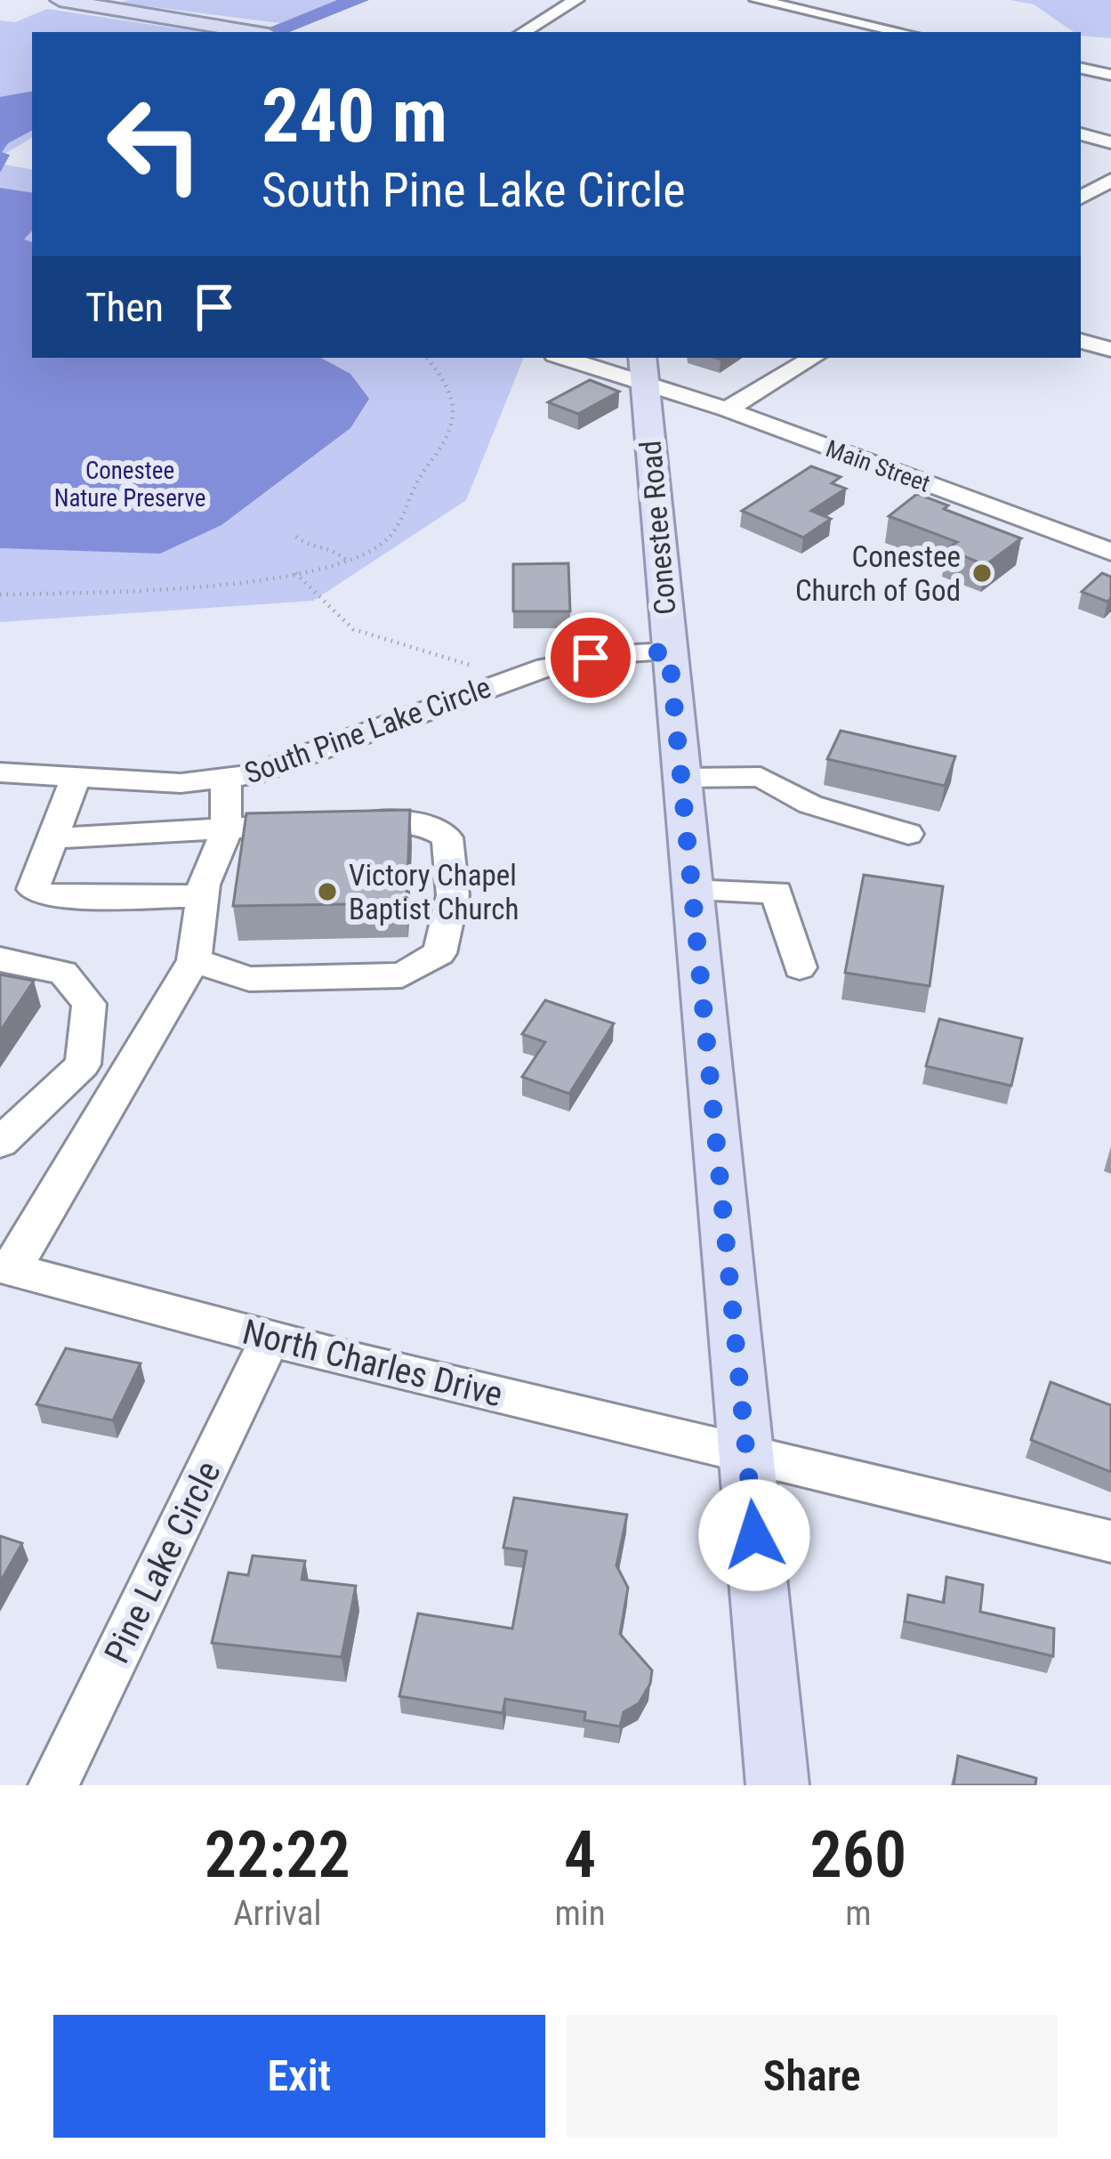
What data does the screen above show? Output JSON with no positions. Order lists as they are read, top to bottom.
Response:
{
  "streets": {
    "main road": ["Conestee Road"],
    "street": [
      "Main Street",
      "South Pine Lake Circle",
      "North Charles Drive",
      "Pine Lake Circle"
    ]
  },
  "crossings": [
    ["Main Street", "Conestee Road"],
    ["Conestee Road", "South Pine Lake Circle"],
    ["Conestee Road", "North Charles Drive"],
    ["North Charles Drive", "Pine Lake Circle"]
  ],
  "parks": ["Conestee Nature Preserve"],
  "places": ["Conestee Church of God", "Victory Chapel Baptist Church"],
  "page": {
    "turn": ["240 m", "South Pine Lake Circle"],
    "then": "Then",
    "eta": [
      "22:22",
      "Arrival",
      "4",
      "min",
      "260",
      "m"
    ],
    "buttons": ["Exit", "Share"]
  }
}
